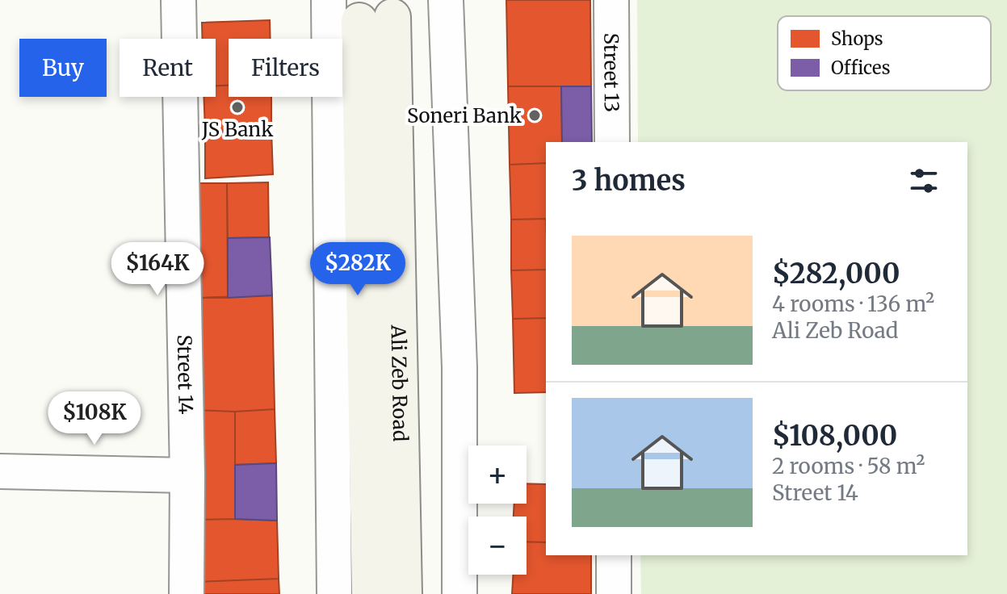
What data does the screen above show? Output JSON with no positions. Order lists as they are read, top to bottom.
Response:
{
  "streets": {
    "main road": ["Ali Zeb Road"],
    "street": ["Street 13", "Street 14"]
  },
  "places": ["JS Bank", "Soneri Bank"],
  "legend": ["Shops", "Offices"],
  "page": {
    "chip": ["Buy", "Rent", "Filters"],
    "heading": "3 homes",
    "list": [
      {
        "name": "$282,000",
        "note": "4 rooms · 136 m² · Ali Zeb Road"
      },
      {
        "name": "$108,000",
        "note": "2 rooms · 58 m² · Street 14"
      }
    ],
    "price": ["$164K", "$282K", "$108K"],
    "map_buttons": ["+", "−"]
  }
}
